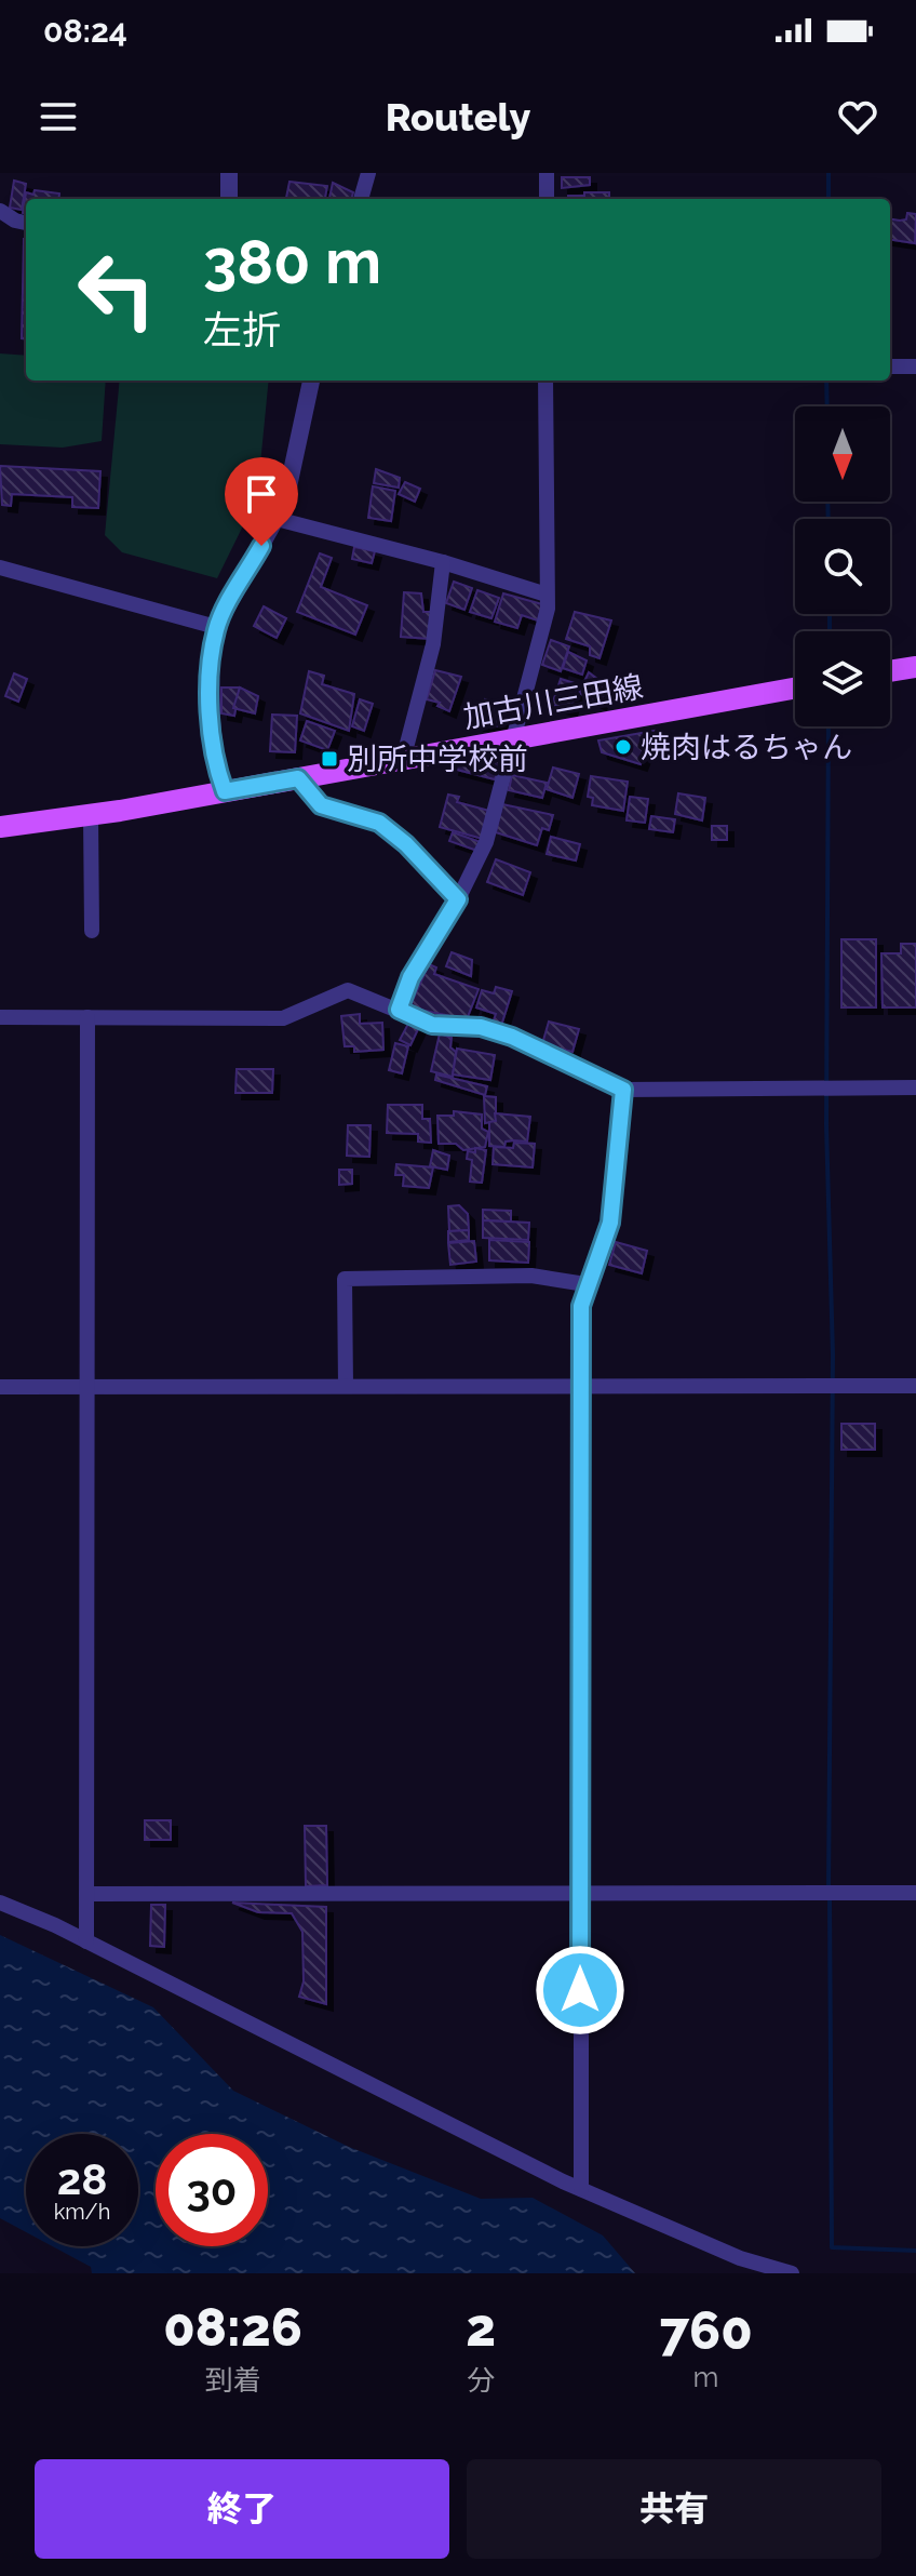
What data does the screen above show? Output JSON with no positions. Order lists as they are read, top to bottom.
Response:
{
  "streets": {
    "main road": ["加古川三田線"]
  },
  "places": {
    "other": ["焼肉はるちゃん"],
    "transit": ["別所中学校前"]
  },
  "north": "bottom",
  "page": {
    "status": "08:24",
    "header": "Routely",
    "turn": ["380 m", "左折"],
    "speed": "28 km/h",
    "limit": "30",
    "eta": [
      "08:26",
      "到着",
      "2",
      "分",
      "760",
      "m"
    ],
    "buttons": ["終了", "共有"]
  }
}
